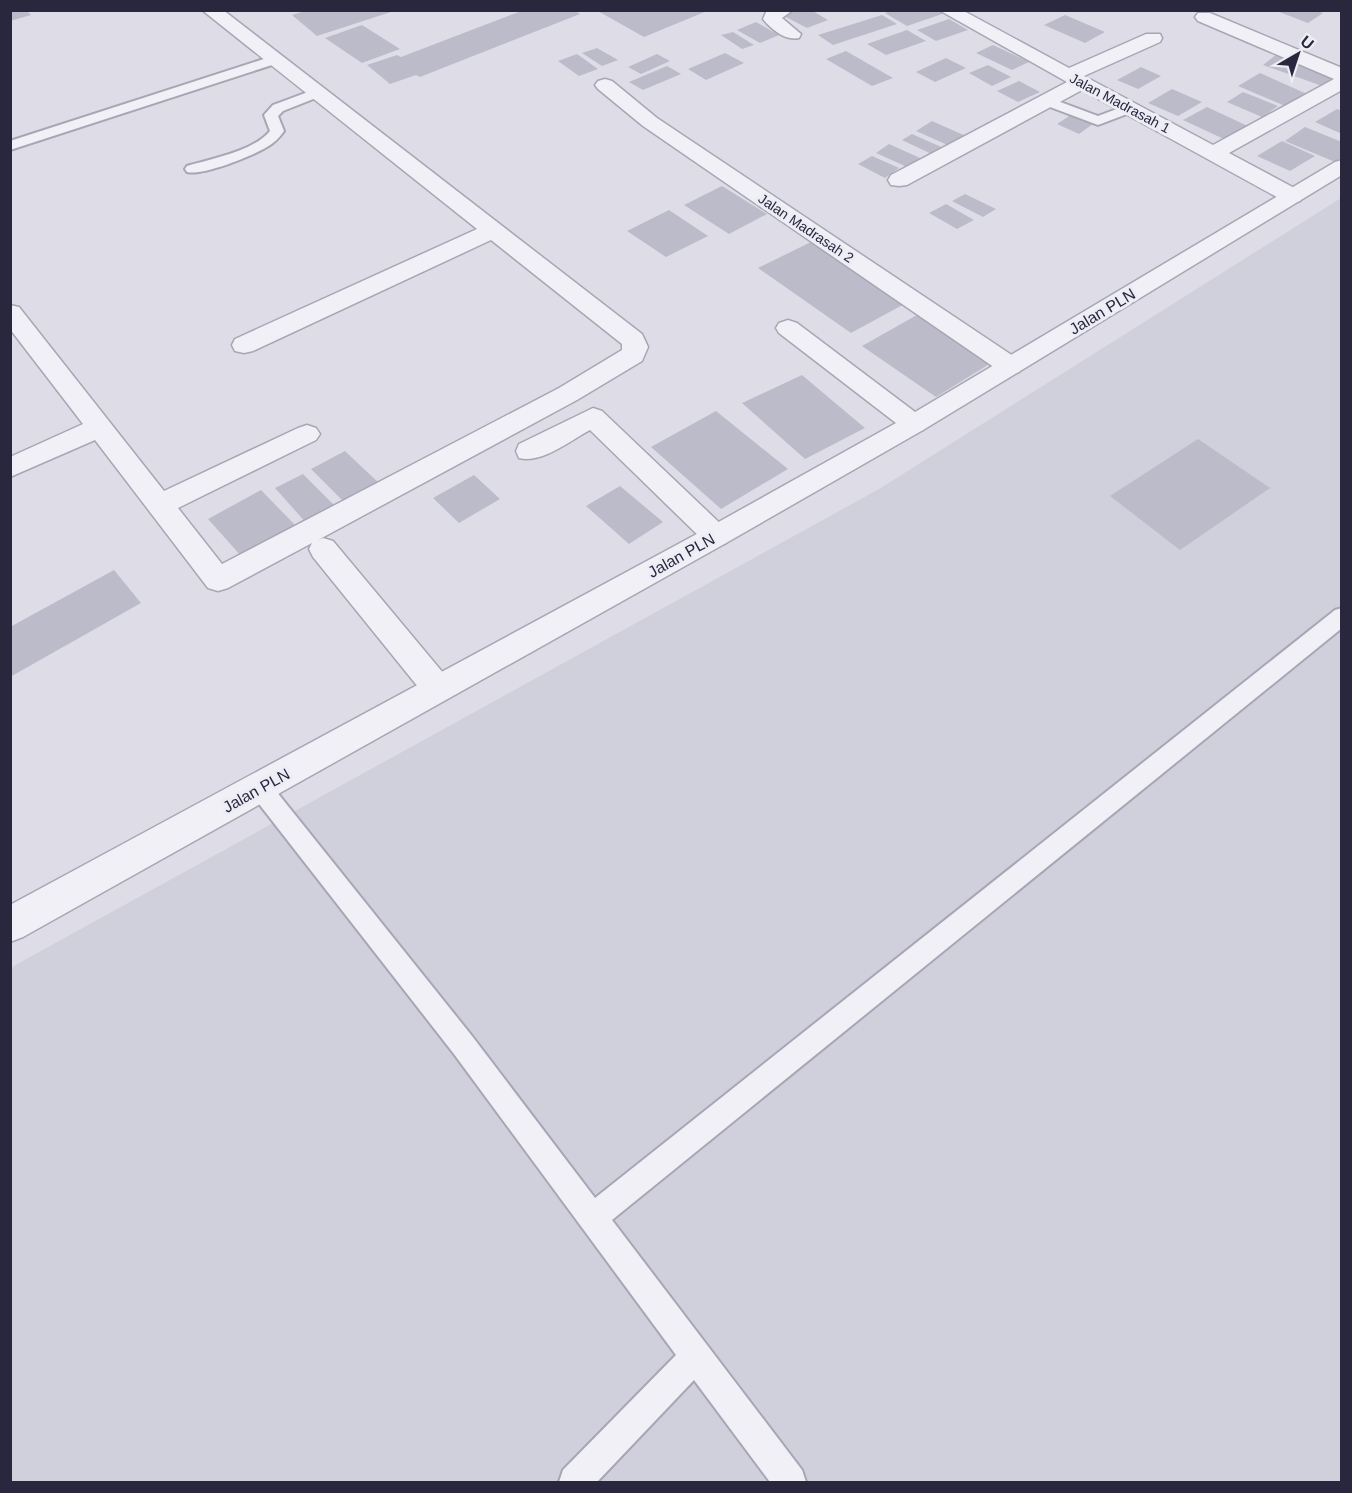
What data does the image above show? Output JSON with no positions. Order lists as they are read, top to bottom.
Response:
{
  "streets": {
    "street": ["Jalan Madrasah 1", "Jalan Madrasah 2", "Jalan PLN"]
  },
  "crossings": [
    ["Jalan Madrasah 1", "Jalan PLN"],
    ["Jalan Madrasah 2", "Jalan PLN"]
  ],
  "north": "top right"
}
